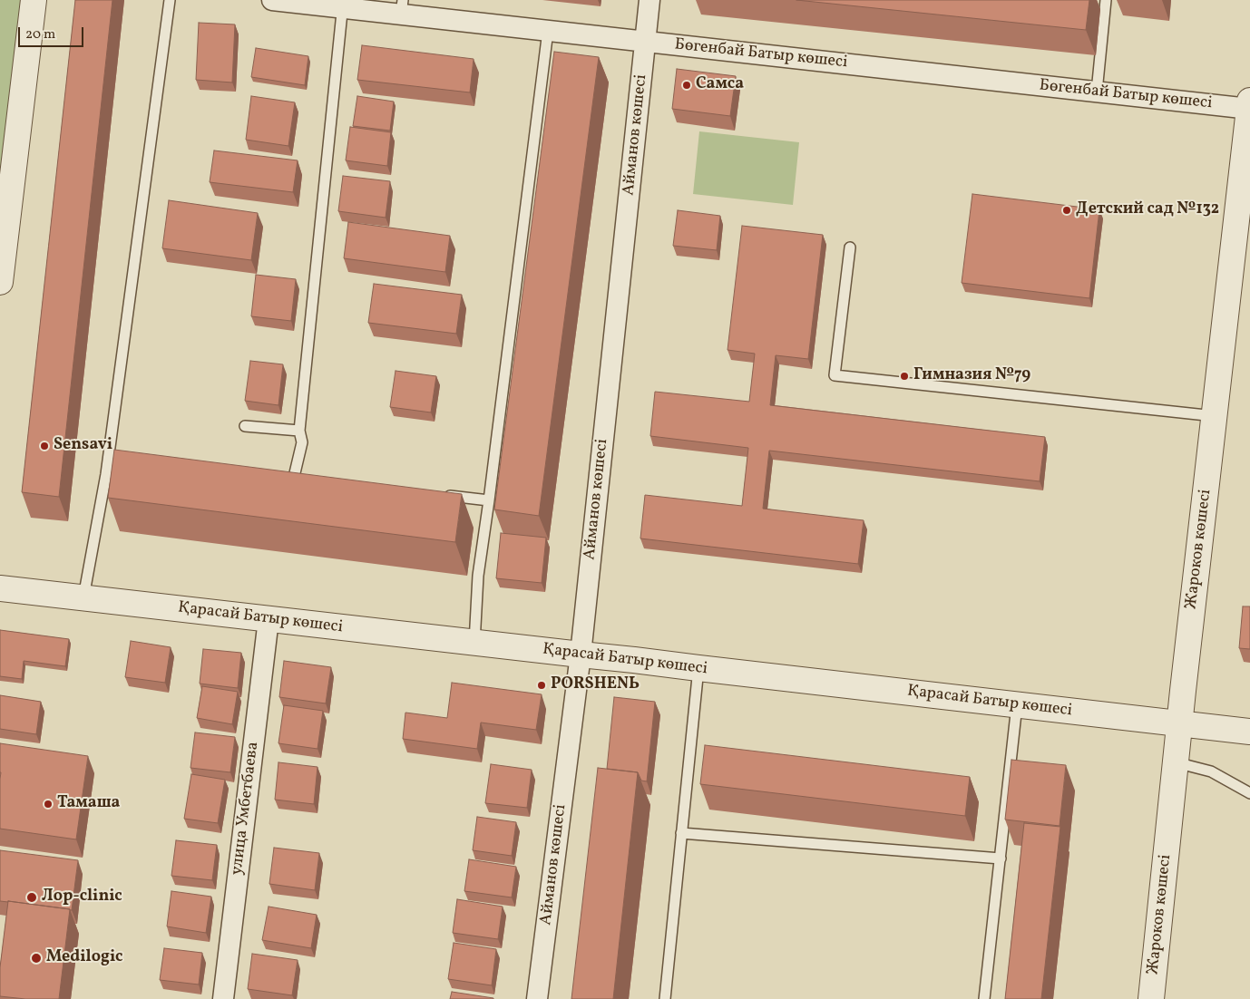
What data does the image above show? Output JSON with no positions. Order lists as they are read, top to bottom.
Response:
{
  "streets": {
    "street": [
      "Бөгенбай Батыр көшесі",
      "Айманов көшесі",
      "Жароков көшесі",
      "Қарасай Батыр көшесі",
      "улица Умбетбаева"
    ]
  },
  "crossings": [
    ["Бөгенбай Батыр көшесі", "Айманов көшесі"],
    ["Бөгенбай Батыр көшесі", "Жароков көшесі"],
    ["Айманов көшесі", "Қарасай Батыр көшесі"],
    ["Жароков көшесі", "Қарасай Батыр көшесі"],
    ["Қарасай Батыр көшесі", "улица Умбетбаева"]
  ],
  "places": [
    "Самса",
    "Детский сад №132",
    "Гимназия №79",
    "Sensavi",
    "PORSHENЬ",
    "Тамаша",
    "Лор-clinic",
    "Medilogic"
  ],
  "scale_bar": "20 m"
}
